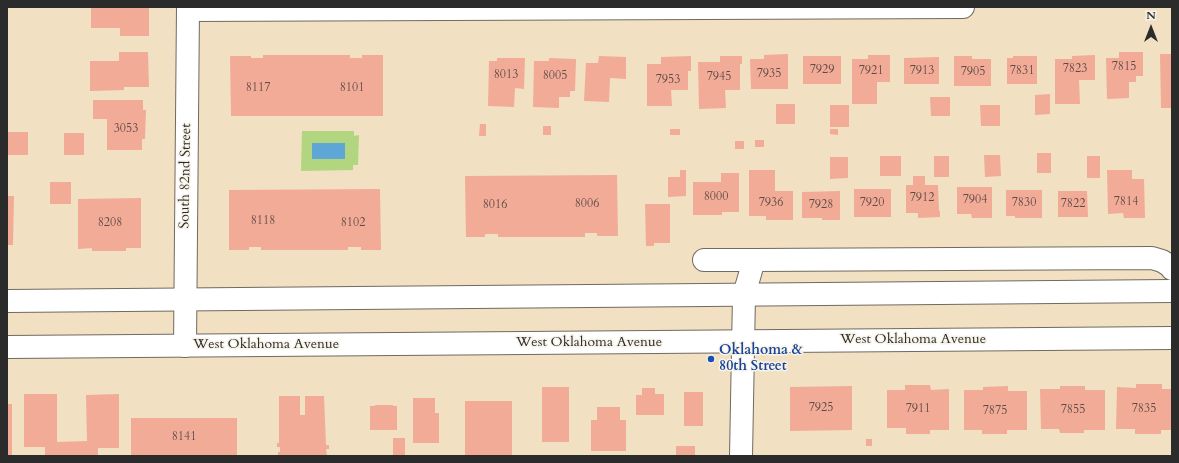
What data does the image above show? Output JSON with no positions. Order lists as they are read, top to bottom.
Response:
{
  "streets": {
    "main road": ["South 82nd Street", "West Oklahoma Avenue"]
  },
  "crossings": [
    ["South 82nd Street", "West Oklahoma Avenue"]
  ],
  "places": ["Oklahoma & 80th Street"],
  "house_numbers": [
    "7815",
    "7823",
    "7929",
    "7921",
    "7913",
    "7831",
    "7905",
    "7935",
    "8013",
    "8005",
    "7945",
    "7953",
    "8117",
    "8101",
    "3053",
    "8000",
    "7912",
    "7904",
    "7814",
    "7936",
    "7920",
    "7830",
    "8006",
    "7822",
    "8016",
    "7928",
    "8118",
    "8208",
    "8102",
    "7925",
    "7911",
    "7835",
    "7855",
    "7875",
    "8141"
  ],
  "north": "top"
}
